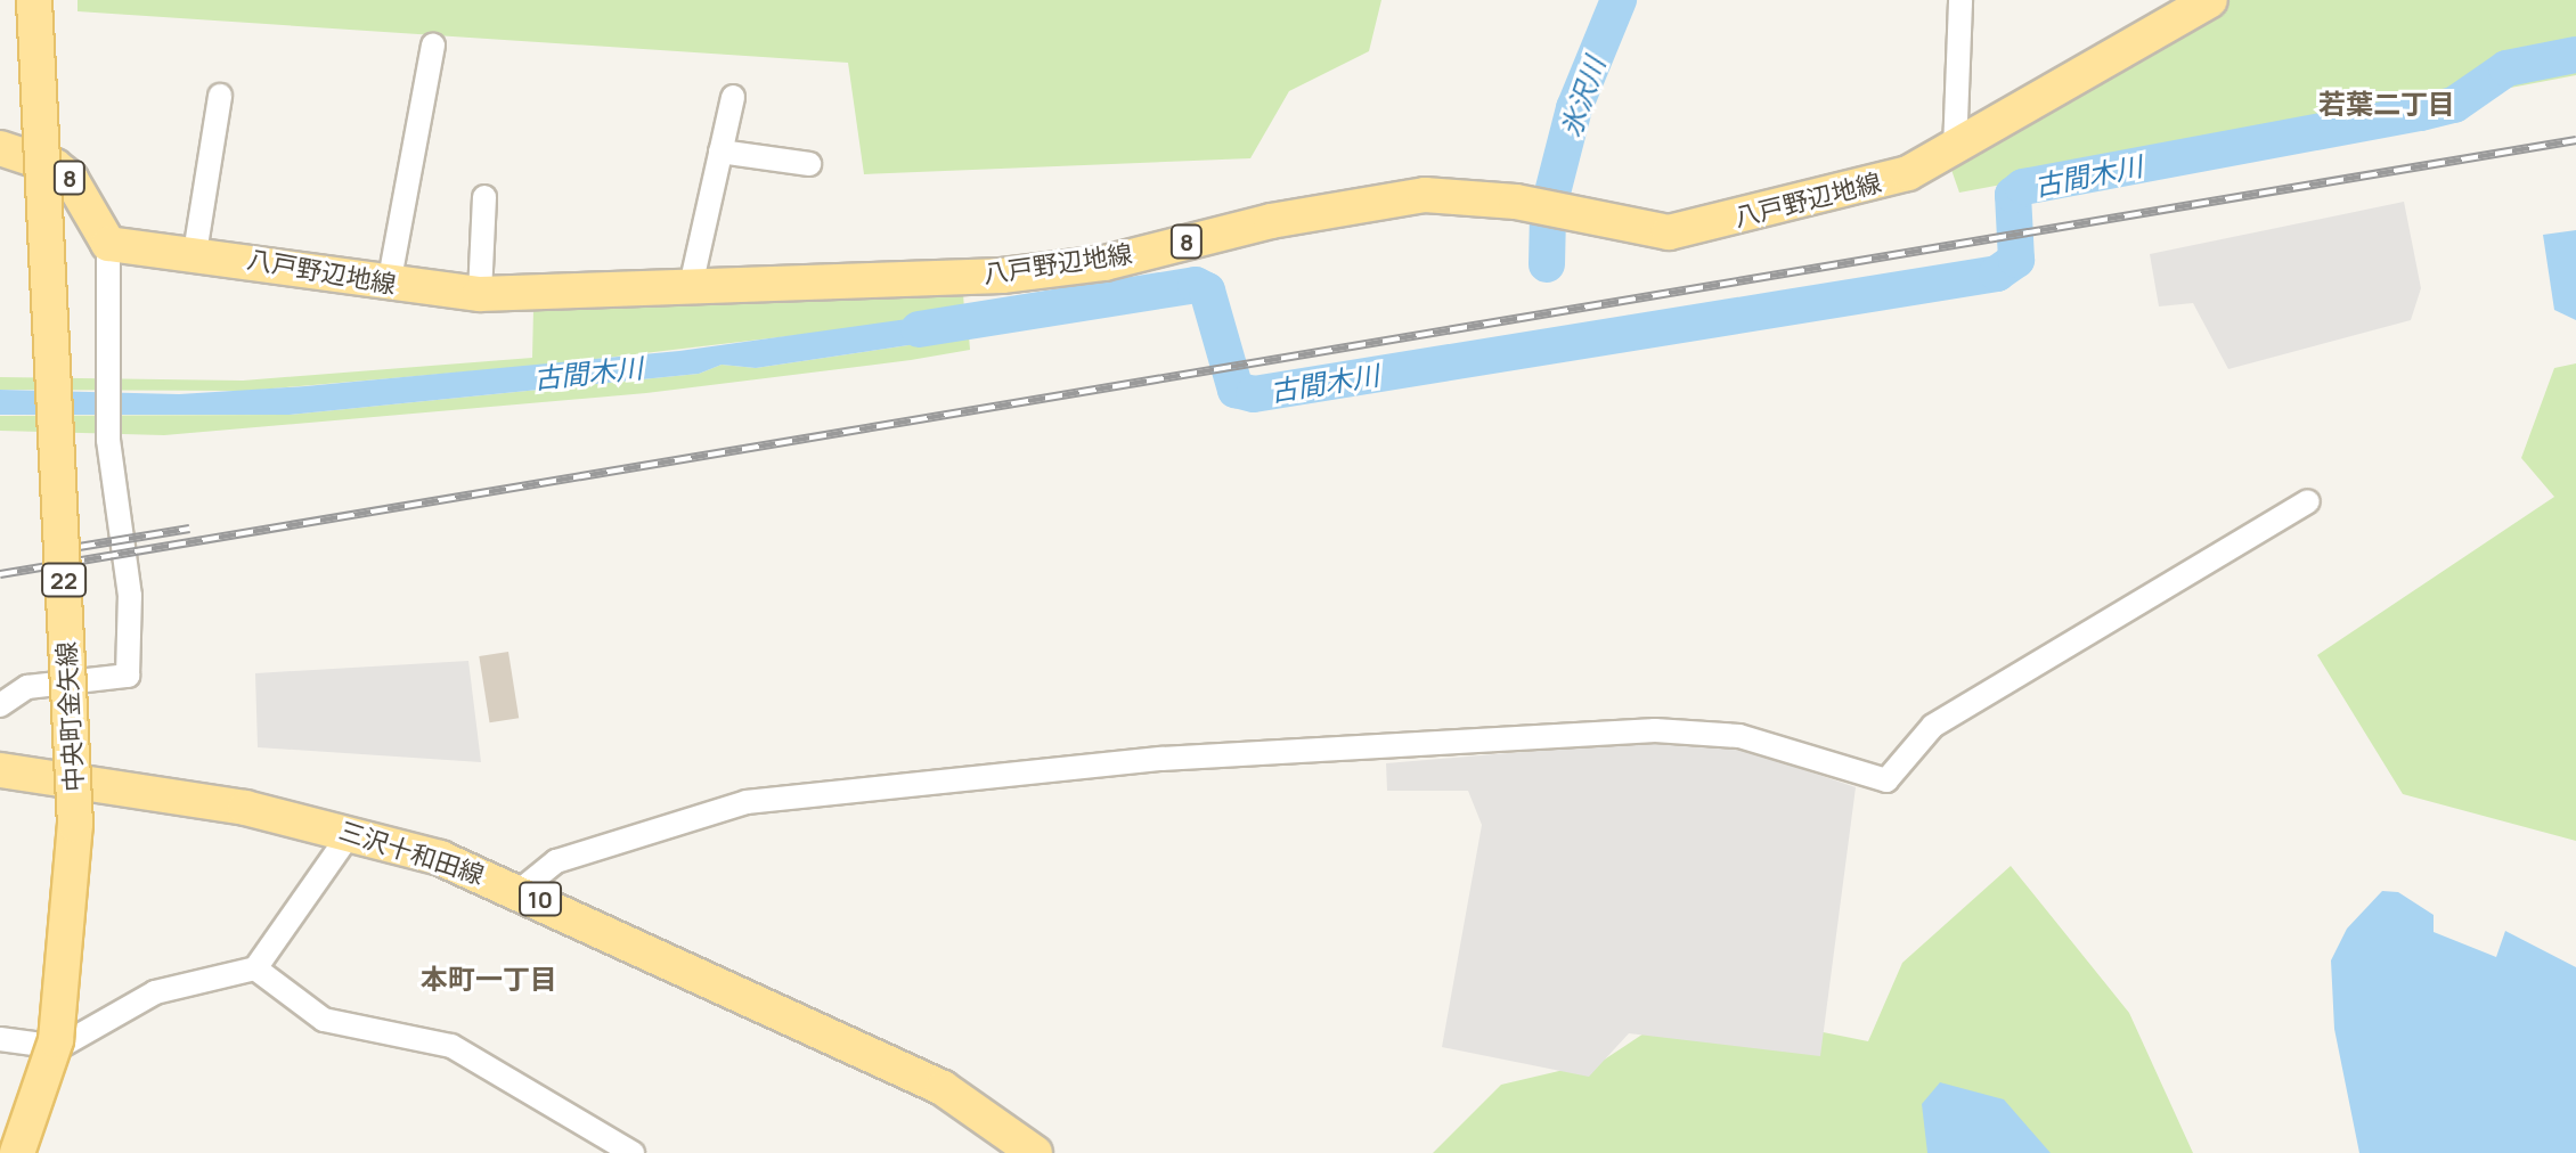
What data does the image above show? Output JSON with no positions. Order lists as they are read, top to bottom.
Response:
{
  "streets": {
    "main road": [
      "8",
      "八戸野辺地線",
      "22",
      "中央町金矢線",
      "三沢十和田線",
      "10"
    ]
  },
  "crossings": [
    ["8", "八戸野辺地線"]
  ],
  "districts": ["若葉二丁目", "本町一丁目"],
  "water": ["氷沢川", "古間木川"]
}
